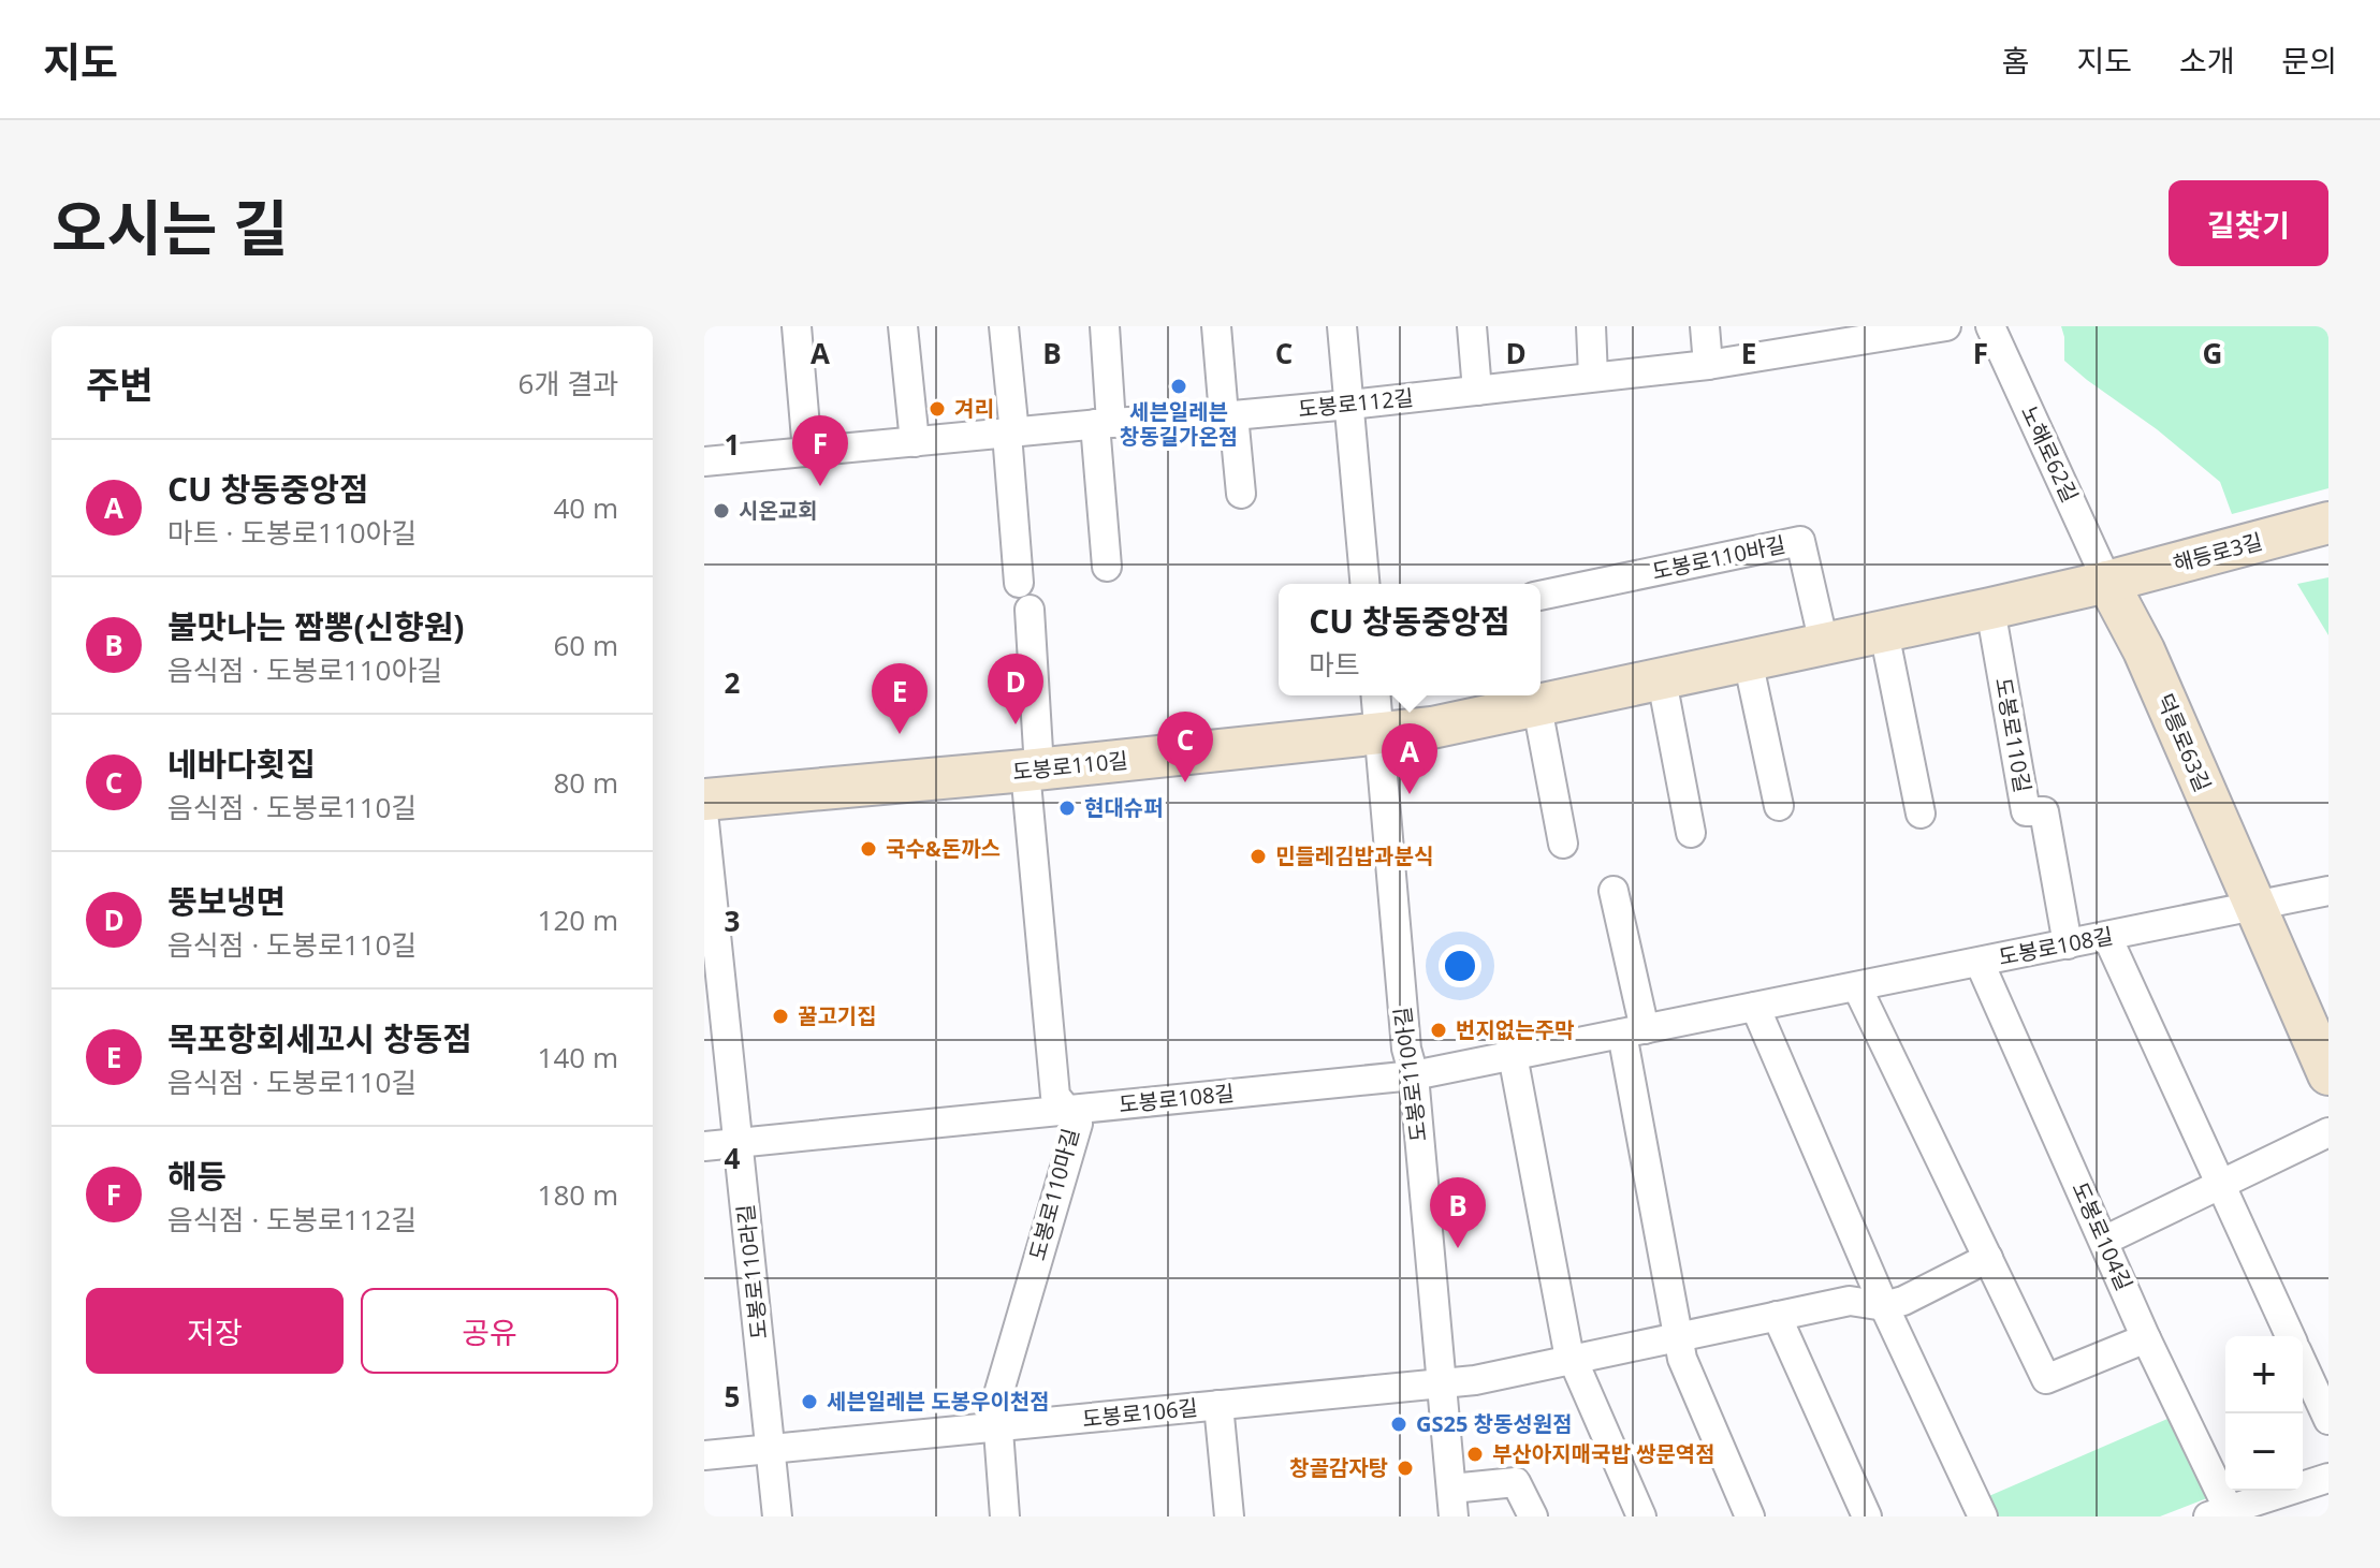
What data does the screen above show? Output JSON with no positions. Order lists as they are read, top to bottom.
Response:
{
  "streets": {
    "street": [
      "도봉로112길",
      "노해로62길",
      "해등로3길",
      "도봉로110바길",
      "도봉로110길",
      "덕릉로63길",
      "도봉로108길",
      "도봉로110아길",
      "도봉로110마길",
      "도봉로104길",
      "도봉로110라길",
      "도봉로106길"
    ]
  },
  "crossings": [
    ["노해로62길", "해등로3길"],
    ["노해로62길", "도봉로110길"],
    ["노해로62길", "덕릉로63길"],
    ["해등로3길", "도봉로110길"],
    ["해등로3길", "덕릉로63길"],
    ["도봉로110바길", "도봉로110길"],
    ["도봉로110길", "덕릉로63길"],
    ["도봉로110길", "도봉로108길"],
    ["도봉로110길", "도봉로110아길"],
    ["도봉로110길", "도봉로110마길"],
    ["덕릉로63길", "도봉로108길"],
    ["도봉로108길", "도봉로110아길"],
    ["도봉로108길", "도봉로110마길"],
    ["도봉로108길", "도봉로104길"],
    ["도봉로108길", "도봉로110라길"],
    ["도봉로110아길", "도봉로106길"],
    ["도봉로110마길", "도봉로106길"],
    ["도봉로110라길", "도봉로106길"]
  ],
  "places": [
    "세븐일레븐 창동길가온점",
    "겨리",
    "시온교회",
    "현대슈퍼",
    "국수&돈까스",
    "민들레김밥과분식",
    "꿀고기집",
    "번지없는주막",
    "세븐일레븐 도봉우이천점",
    "GS25 창동성원점",
    "부산아지매국밥 쌍문역점",
    "창골감자탕"
  ],
  "page": {
    "header": "지도",
    "nav": [
      "홈",
      "지도",
      "소개",
      "문의"
    ],
    "title": "오시는 길",
    "buttons": [
      "길찾기",
      ["저장", "공유"]
    ],
    "heading": ["주변", "6개 결과"],
    "pins": [
      "F",
      "D",
      "E",
      "C",
      "A",
      "B"
    ],
    "list": [
      {
        "mark": "A",
        "name": "CU 창동중앙점",
        "note": "마트 · 도봉로110아길",
        "value": "40 m"
      },
      {
        "mark": "B",
        "name": "불맛나는 짬뽕(신향원)",
        "note": "음식점 · 도봉로110아길",
        "value": "60 m"
      },
      {
        "mark": "C",
        "name": "네바다횟집",
        "note": "음식점 · 도봉로110길",
        "value": "80 m"
      },
      {
        "mark": "D",
        "name": "뚱보냉면",
        "note": "음식점 · 도봉로110길",
        "value": "120 m"
      },
      {
        "mark": "E",
        "name": "목포항회세꼬시 창동점",
        "note": "음식점 · 도봉로110길",
        "value": "140 m"
      },
      {
        "mark": "F",
        "name": "해등",
        "note": "음식점 · 도봉로112길",
        "value": "180 m"
      }
    ],
    "popup": ["CU 창동중앙점", "마트"],
    "map_buttons": ["+", "−"]
  },
  "grid": {
    "columns": [
      "A",
      "B",
      "C",
      "D",
      "E",
      "F",
      "G"
    ],
    "rows": [
      "1",
      "2",
      "3",
      "4",
      "5"
    ]
  }
}
